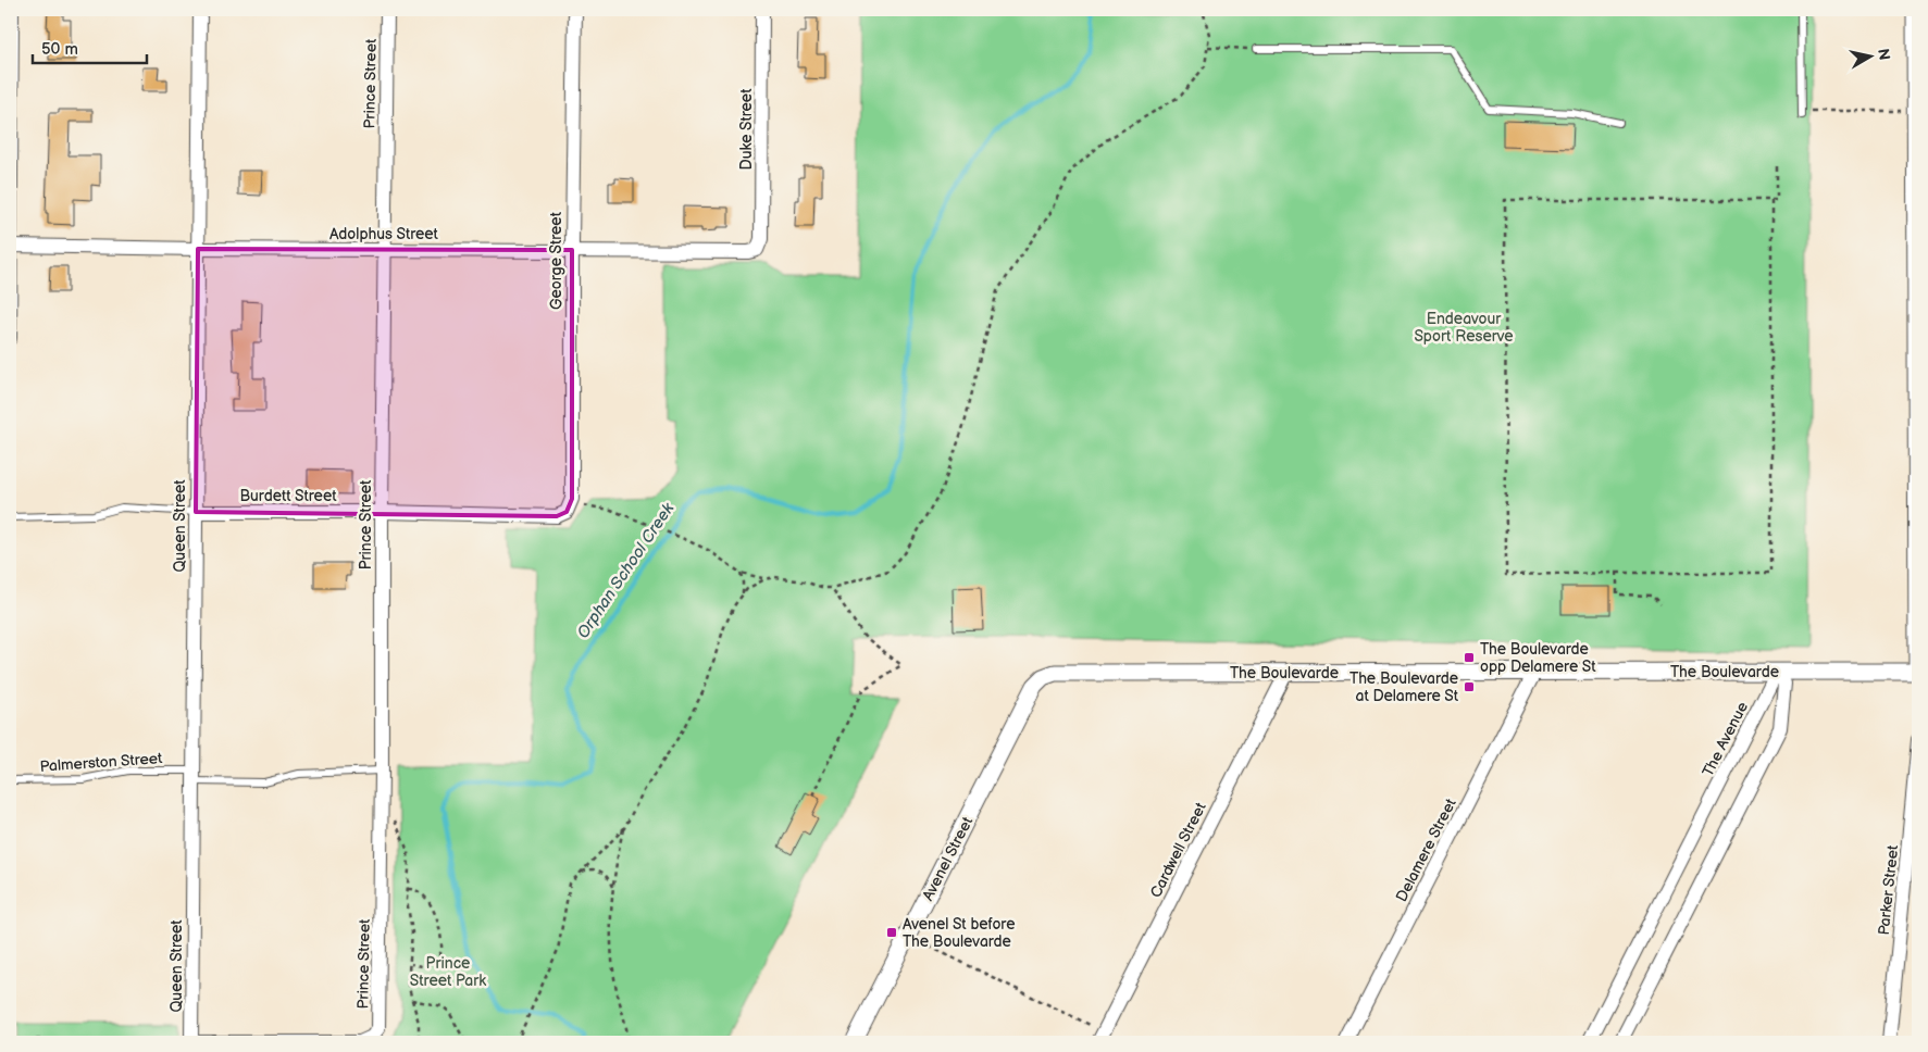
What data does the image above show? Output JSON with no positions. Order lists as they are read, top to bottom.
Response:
{
  "streets": {
    "street": [
      "Prince Street",
      "Duke Street",
      "Adolphus Street",
      "George Street",
      "Burdett Street",
      "Queen Street",
      "The Boulevarde",
      "The Avenue",
      "Cardwell Street",
      "Delamere Street",
      "Avenel Street",
      "Parker Street"
    ],
    "lane": ["Palmerston Street"]
  },
  "crossings": [
    ["Prince Street", "Adolphus Street"],
    ["Prince Street", "Burdett Street"],
    ["Prince Street", "Queen Street"],
    ["Prince Street", "Palmerston Street"],
    ["Duke Street", "Adolphus Street"],
    ["Adolphus Street", "George Street"],
    ["Adolphus Street", "Queen Street"],
    ["George Street", "Burdett Street"],
    ["Burdett Street", "Queen Street"],
    ["Queen Street", "Palmerston Street"],
    ["The Boulevarde", "The Avenue"],
    ["The Boulevarde", "Cardwell Street"],
    ["The Boulevarde", "Delamere Street"],
    ["The Boulevarde", "Avenel Street"]
  ],
  "water": ["Orphan School Creek"],
  "parks": ["Endeavour Sport Reserve", "Prince Street Park"],
  "places": {
    "transit": ["The Boulevarde opp Delamere St", "The Boulevarde at Delamere St", "Avenel St before The Boulevarde"]
  },
  "scale_bar": "50 m",
  "north": "right"
}
